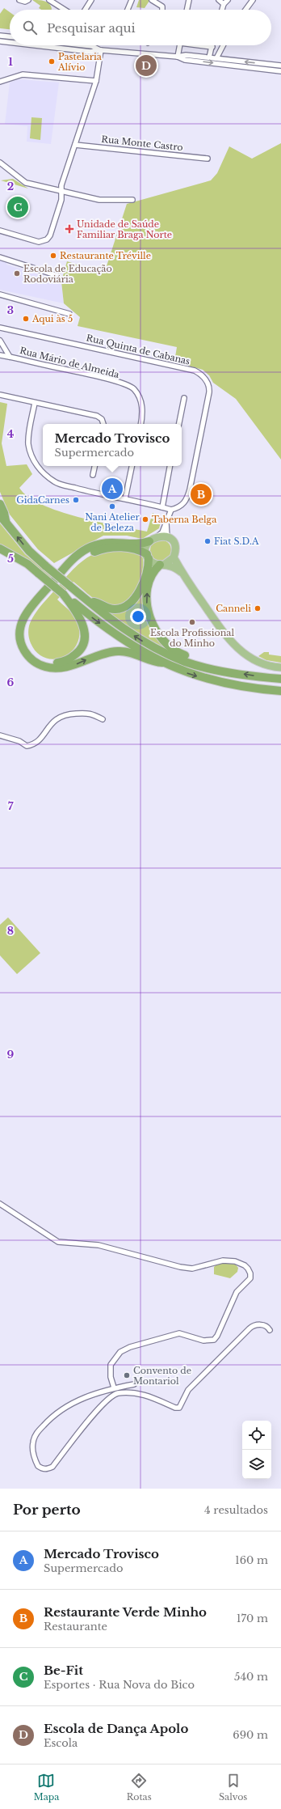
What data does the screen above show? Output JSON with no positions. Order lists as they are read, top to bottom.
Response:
{
  "streets": {
    "street": ["Rua Monte Castro", "Rua Quinta de Cabanas", "Rua Mário de Almeida"]
  },
  "places": {
    "other": [
      "Pastelaria Alívio",
      "Restaurante Tréville",
      "Escola de Educação Rodoviária",
      "Aqui às 5",
      "GidaCarnes",
      "Nani Atelier de Beleza",
      "Taberna Belga",
      "Fiat S.D.A",
      "Canneli",
      "Escola Profissional do Minho",
      "Convento de Montariol"
    ],
    "health": ["Unidade de Saúde Familiar Braga Norte"]
  },
  "page": {
    "search": "Pesquisar aqui",
    "pins": [
      "D",
      "C",
      "A",
      "B"
    ],
    "popup": ["Mercado Trovisco", "Supermercado"],
    "heading": ["Por perto", "4 resultados"],
    "list": [
      {
        "mark": "A",
        "name": "Mercado Trovisco",
        "note": "Supermercado",
        "value": "160 m"
      },
      {
        "mark": "B",
        "name": "Restaurante Verde Minho",
        "note": "Restaurante",
        "value": "170 m"
      },
      {
        "mark": "C",
        "name": "Be-Fit",
        "note": "Esportes · Rua Nova do Bico",
        "value": "540 m"
      },
      {
        "mark": "D",
        "name": "Escola de Dança Apolo",
        "note": "Escola",
        "value": "690 m"
      }
    ],
    "nav": ["Mapa", "Rotas", "Salvos"]
  },
  "grid": {
    "rows": [
      "1",
      "2",
      "3",
      "4",
      "5",
      "6",
      "7",
      "8",
      "9"
    ]
  }
}
